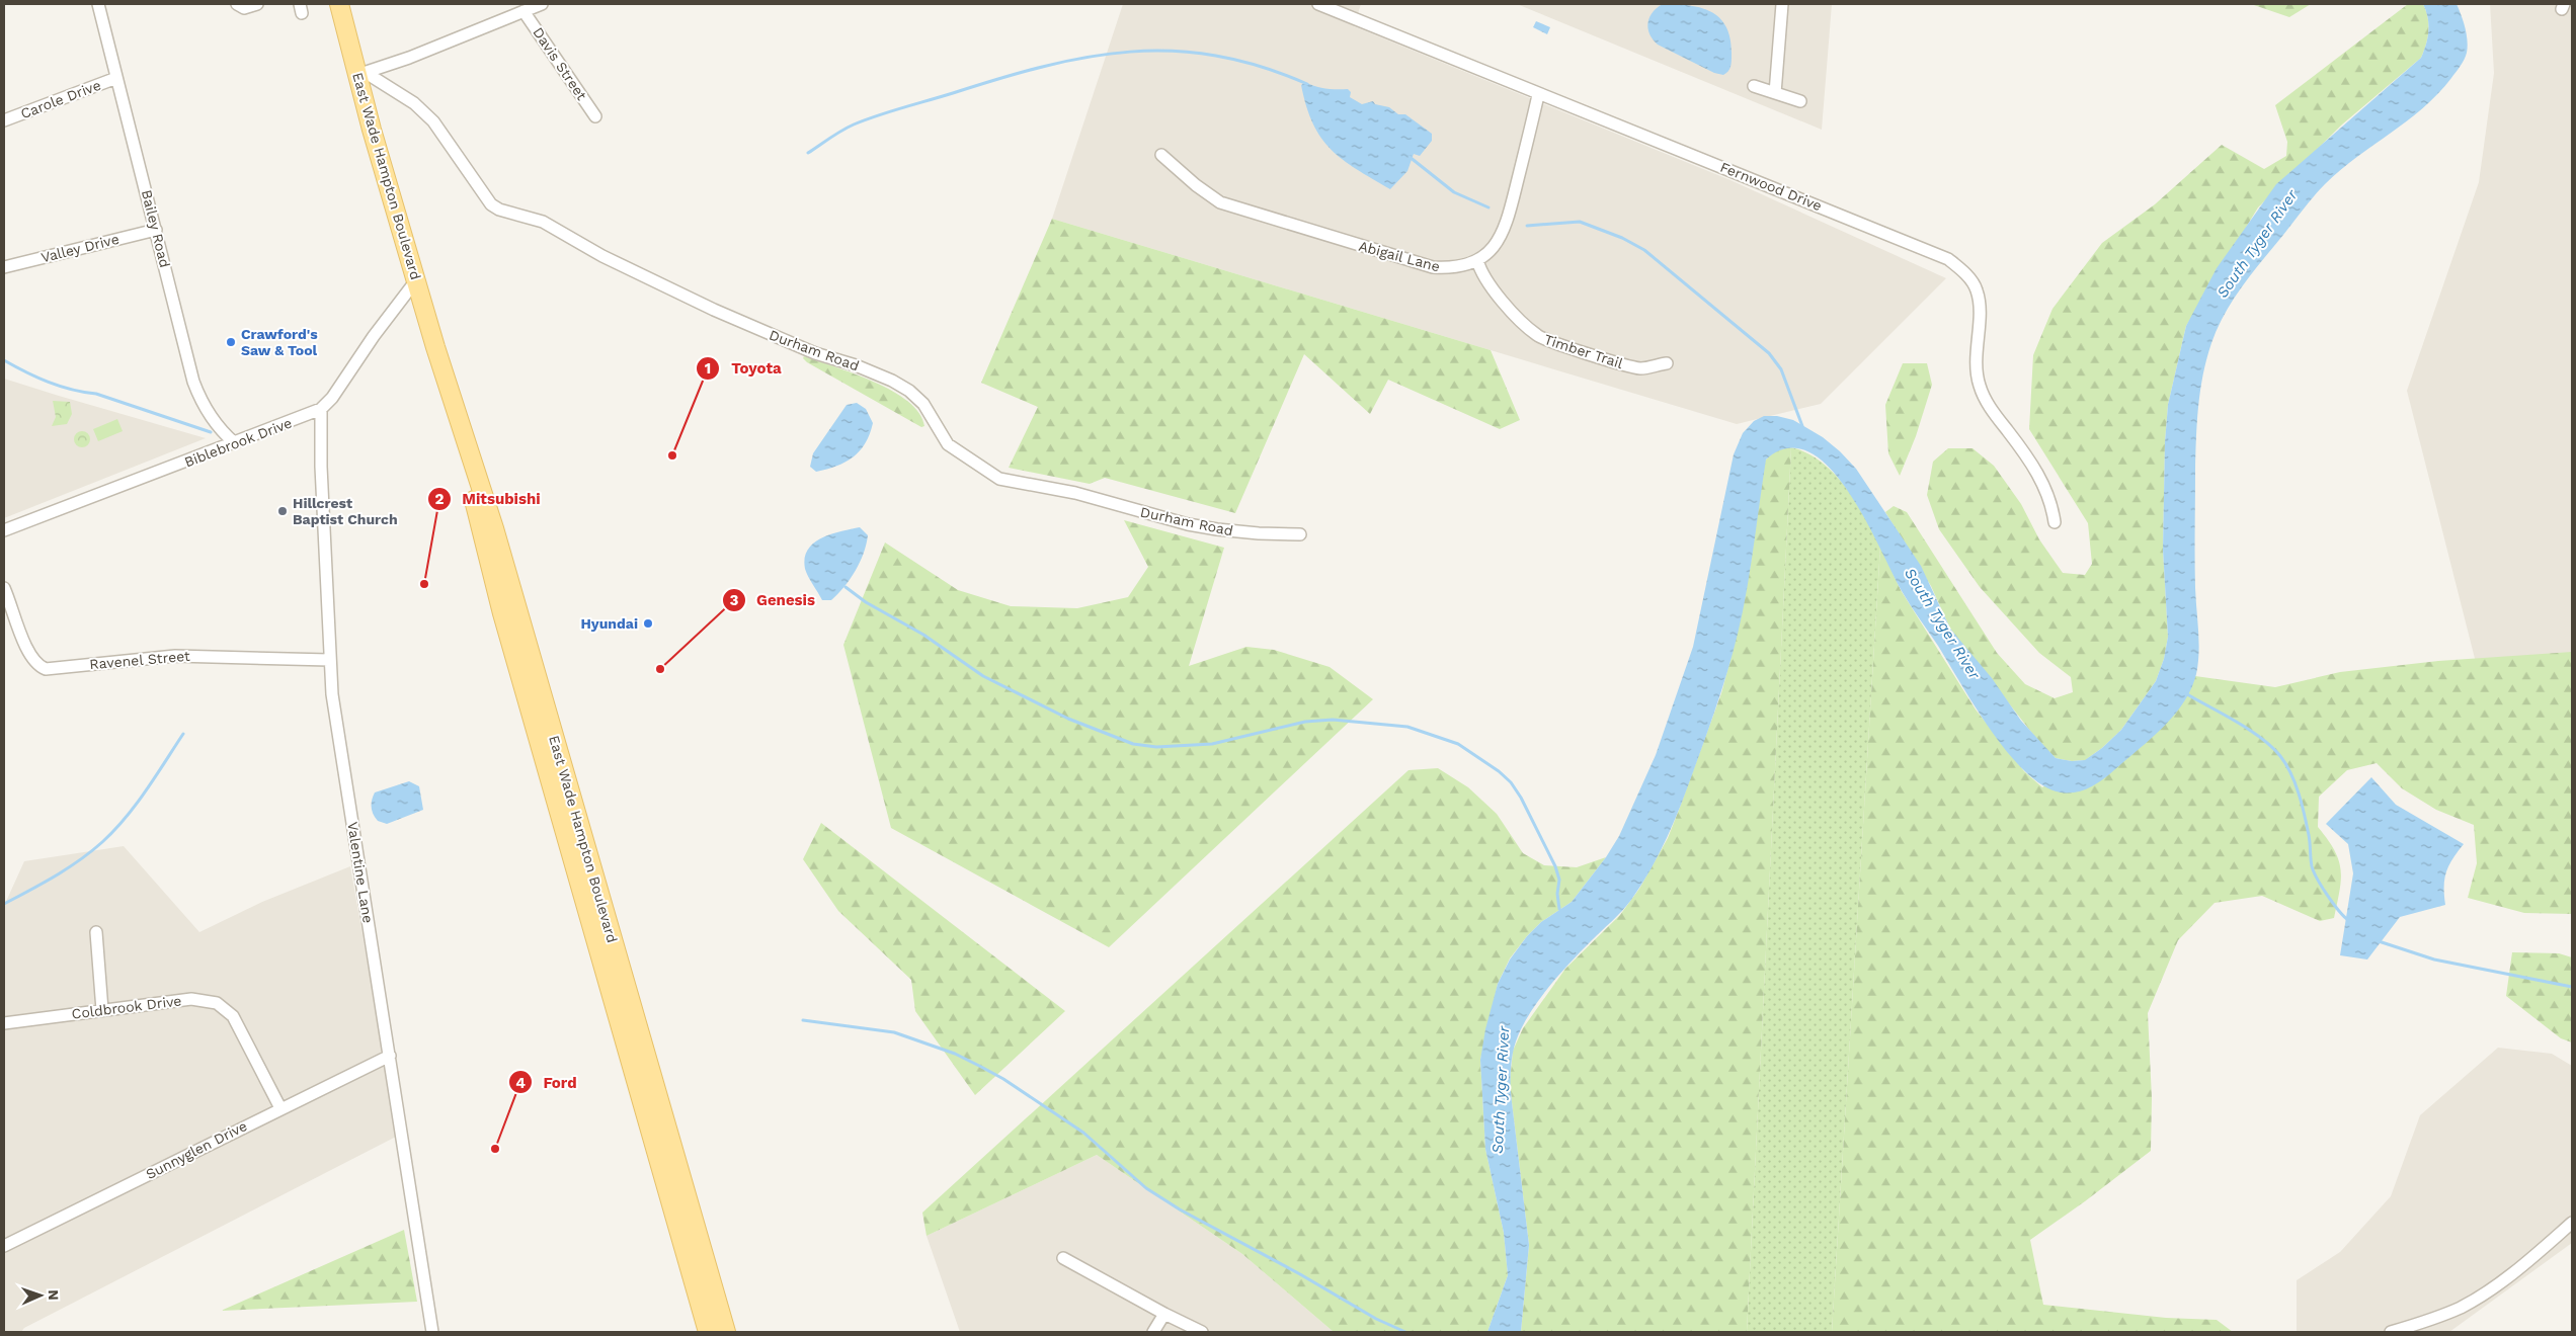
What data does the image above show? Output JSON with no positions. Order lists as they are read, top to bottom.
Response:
{
  "streets": {
    "main road": ["East Wade Hampton Boulevard"],
    "street": [
      "Davis Street",
      "Carole Drive",
      "Fernwood Drive",
      "Bailey Road",
      "Valley Drive",
      "Abigail Lane",
      "Durham Road",
      "Timber Trail",
      "Biblebrook Drive",
      "Ravenel Street",
      "Valentine Lane",
      "Coldbrook Drive",
      "Sunnyglen Drive"
    ]
  },
  "crossings": [
    ["Carole Drive", "Bailey Road"],
    ["East Wade Hampton Boulevard", "Durham Road"],
    ["East Wade Hampton Boulevard", "Biblebrook Drive"],
    ["Fernwood Drive", "Abigail Lane"],
    ["Bailey Road", "Valley Drive"],
    ["Bailey Road", "Biblebrook Drive"],
    ["Abigail Lane", "Timber Trail"],
    ["Biblebrook Drive", "Valentine Lane"],
    ["Ravenel Street", "Valentine Lane"],
    ["Valentine Lane", "Sunnyglen Drive"],
    ["Coldbrook Drive", "Sunnyglen Drive"]
  ],
  "water": ["South Tyger River"],
  "places": [
    "Crawford's Saw & Tool",
    "Toyota",
    "Hillcrest Baptist Church",
    "Mitsubishi",
    "Hyundai",
    "Genesis",
    "Ford"
  ],
  "north": "right"
}
